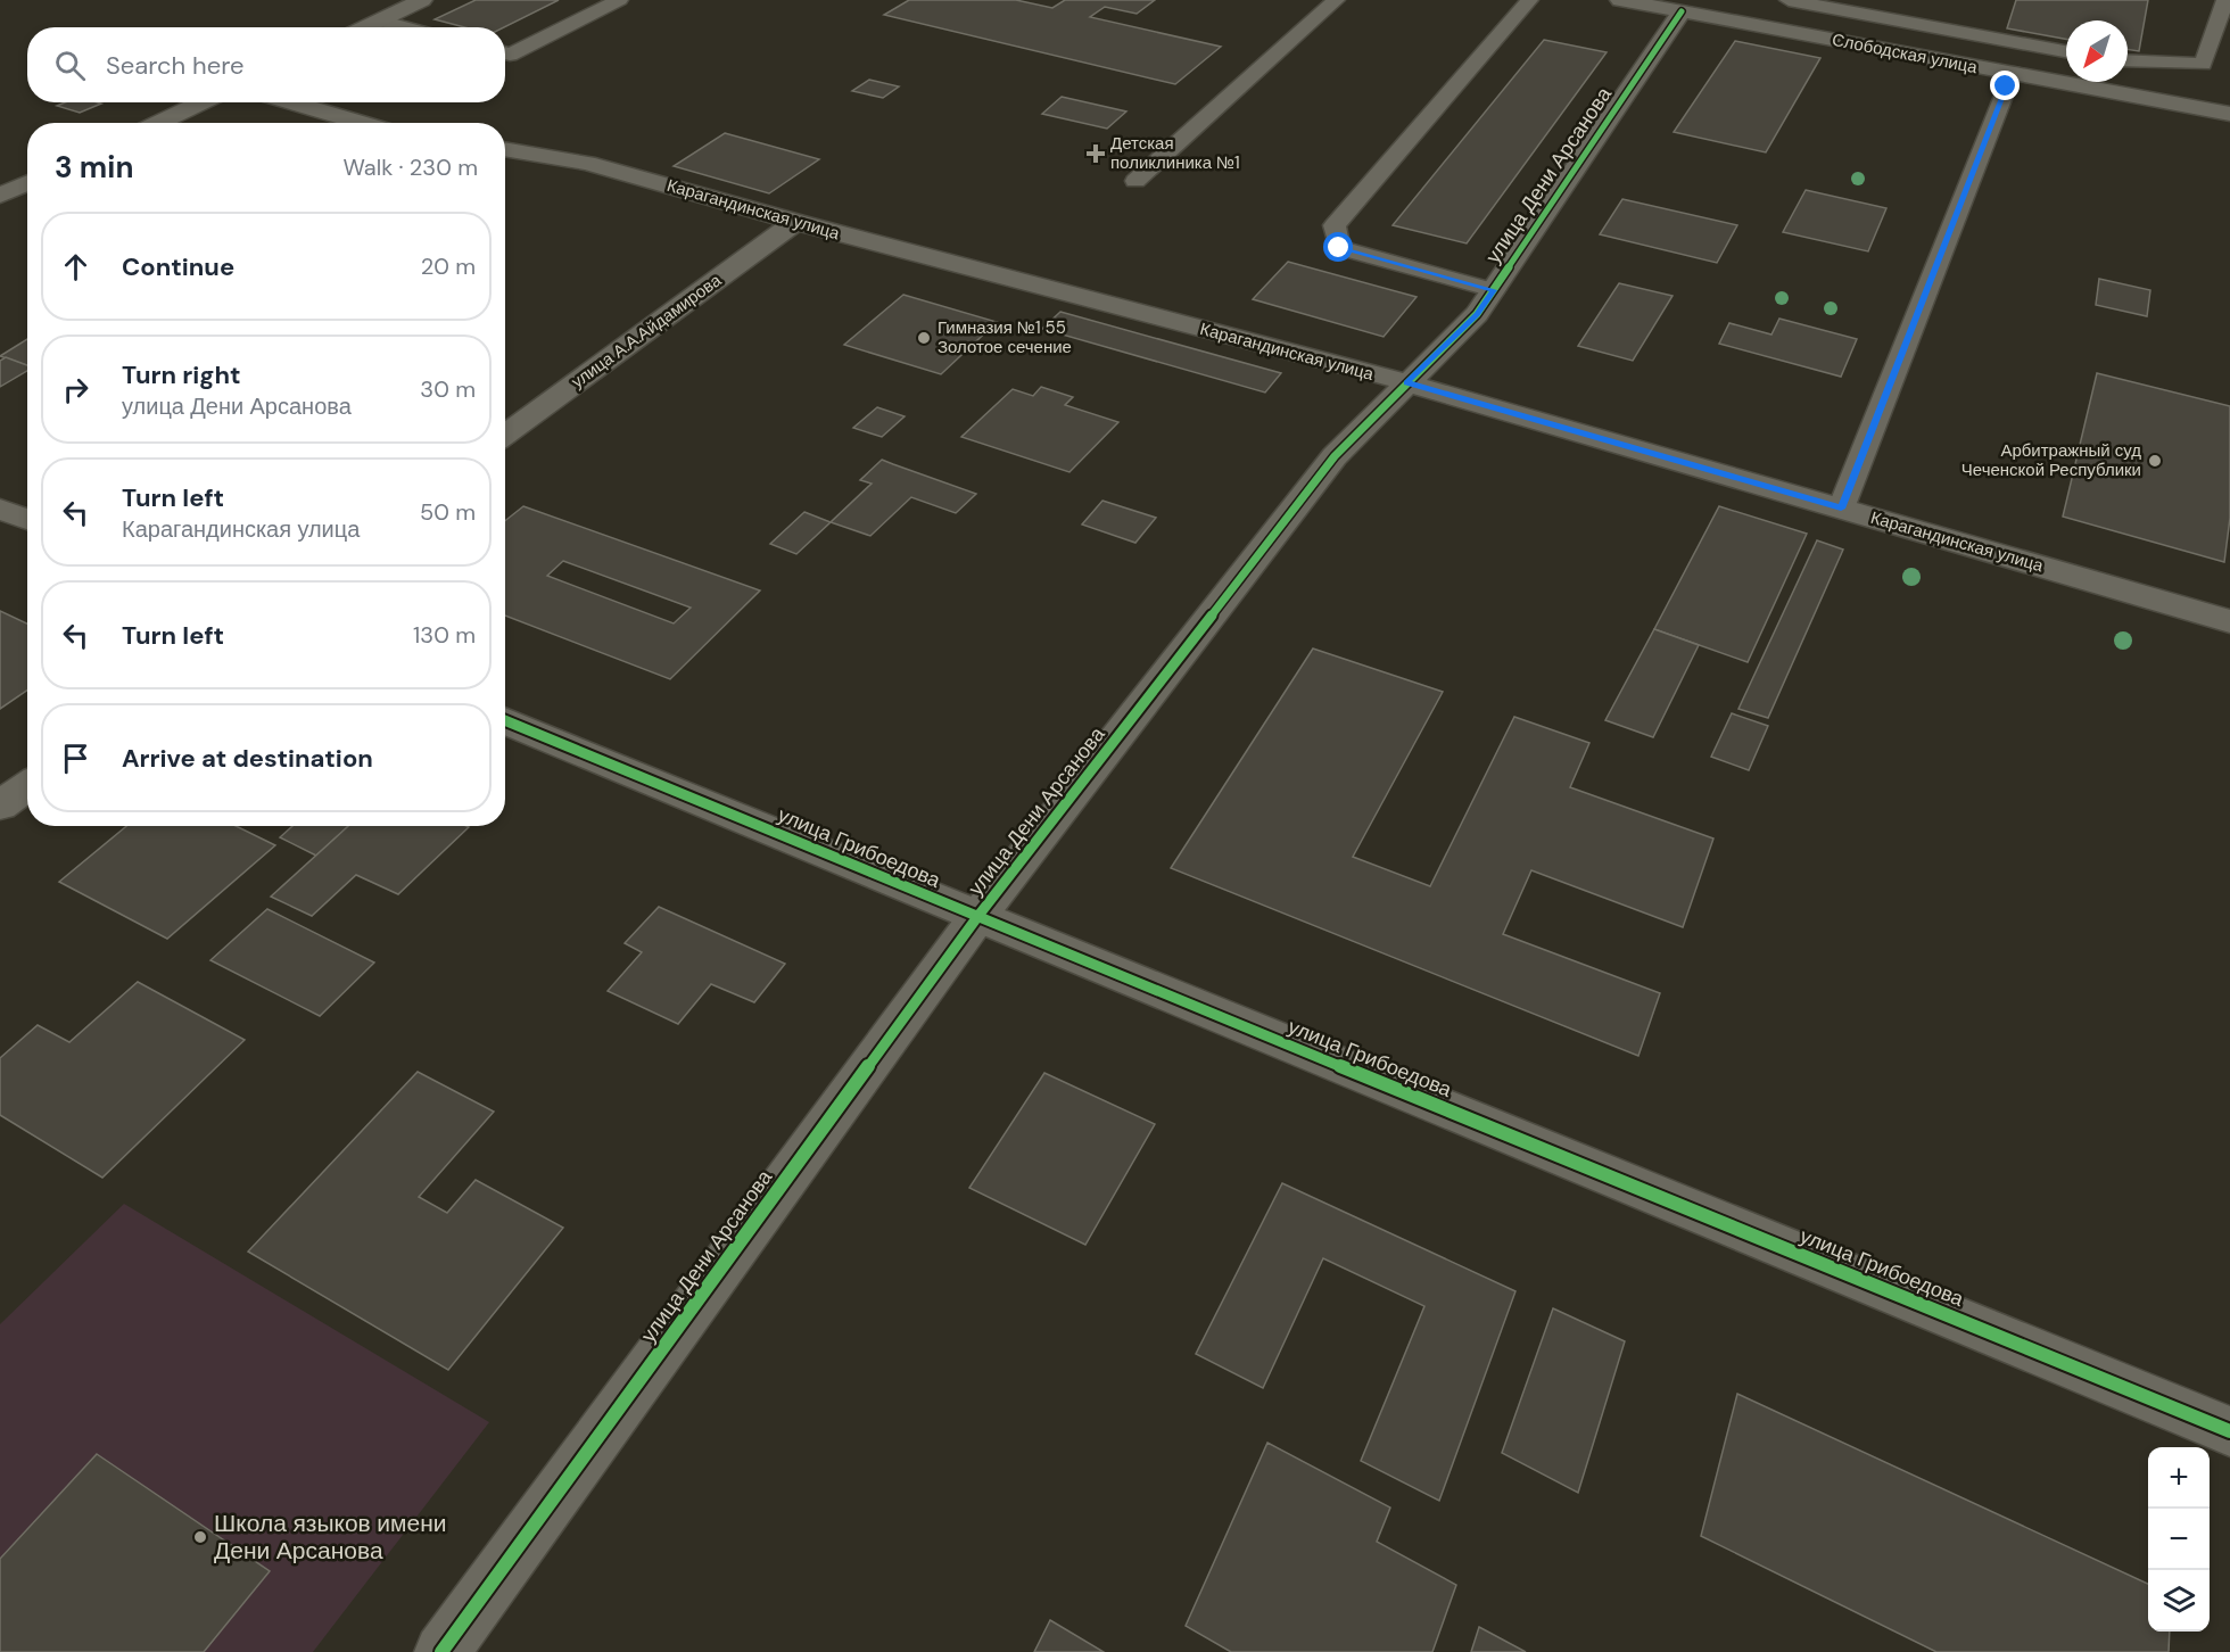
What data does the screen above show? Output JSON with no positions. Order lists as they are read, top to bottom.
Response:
{
  "streets": {
    "street": [
      "Слободская улица",
      "улица Дени Арсанова",
      "Карагандинская улица",
      "улица А.А.Айдамирова",
      "улица Грибоедова"
    ]
  },
  "crossings": [
    ["Слободская улица", "улица Дени Арсанова"],
    ["улица Дени Арсанова", "Карагандинская улица"],
    ["улица Дени Арсанова", "улица Грибоедова"],
    ["Карагандинская улица", "улица А.А.Айдамирова"]
  ],
  "places": {
    "health": ["Детская поликлиника №1"],
    "other": ["Гимназия №1 55 Золотое сечение", "Арбитражный суд Чеченской Республики", "Школа языков имени Дени Арсанова"]
  },
  "north": "bottom left",
  "page": {
    "search": "Search here",
    "heading": ["3 min", "Walk · 230 m"],
    "list": [
      ["Continue", "20 m"],
      ["Turn right", "улица Дени Арсанова", "30 m"],
      ["Turn left", "Карагандинская улица", "50 m"],
      ["Turn left", "130 m"],
      "Arrive at destination"
    ],
    "map_buttons": ["+", "−"]
  }
}
